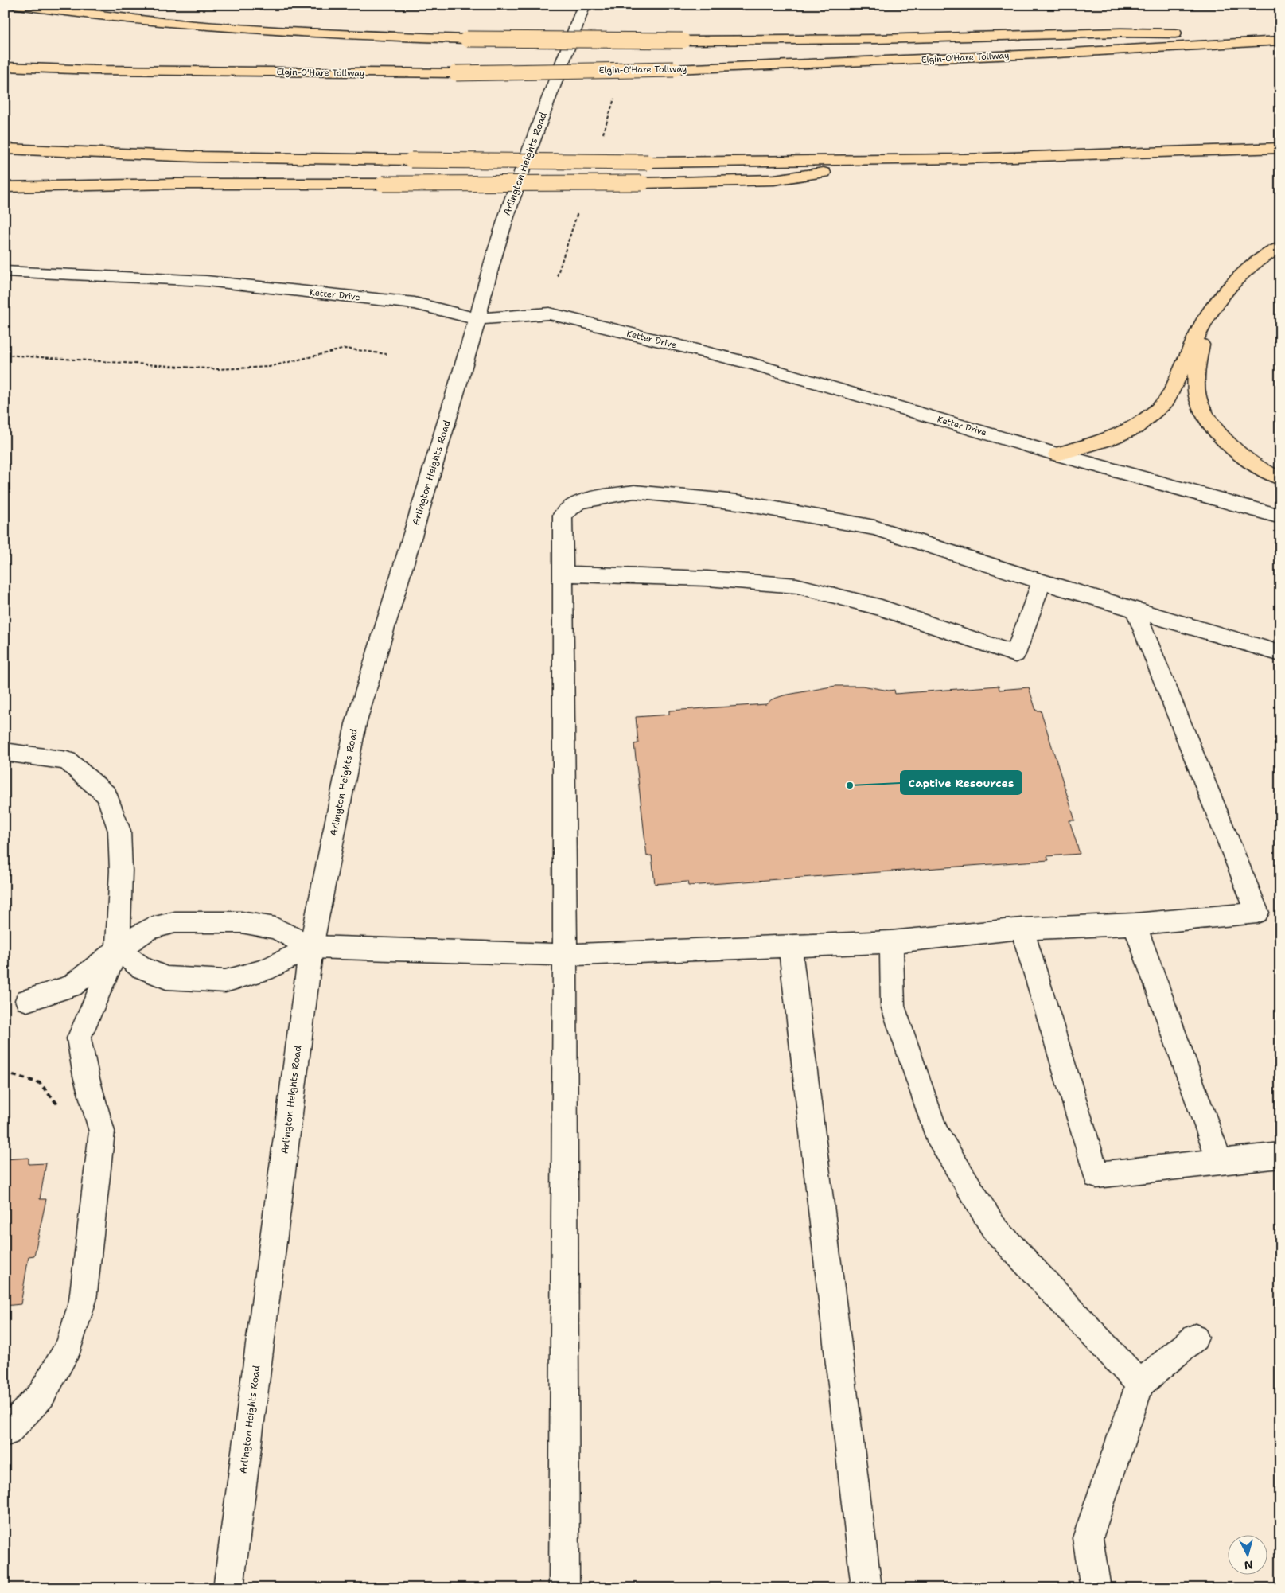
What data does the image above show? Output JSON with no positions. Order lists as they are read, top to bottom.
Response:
{
  "streets": {
    "highway": ["Elgin-O'Hare Tollway"],
    "street": ["Arlington Heights Road", "Ketter Drive"]
  },
  "crossings": [
    ["Arlington Heights Road", "Ketter Drive"]
  ],
  "places": ["Captive Resources"],
  "north": "bottom"
}
